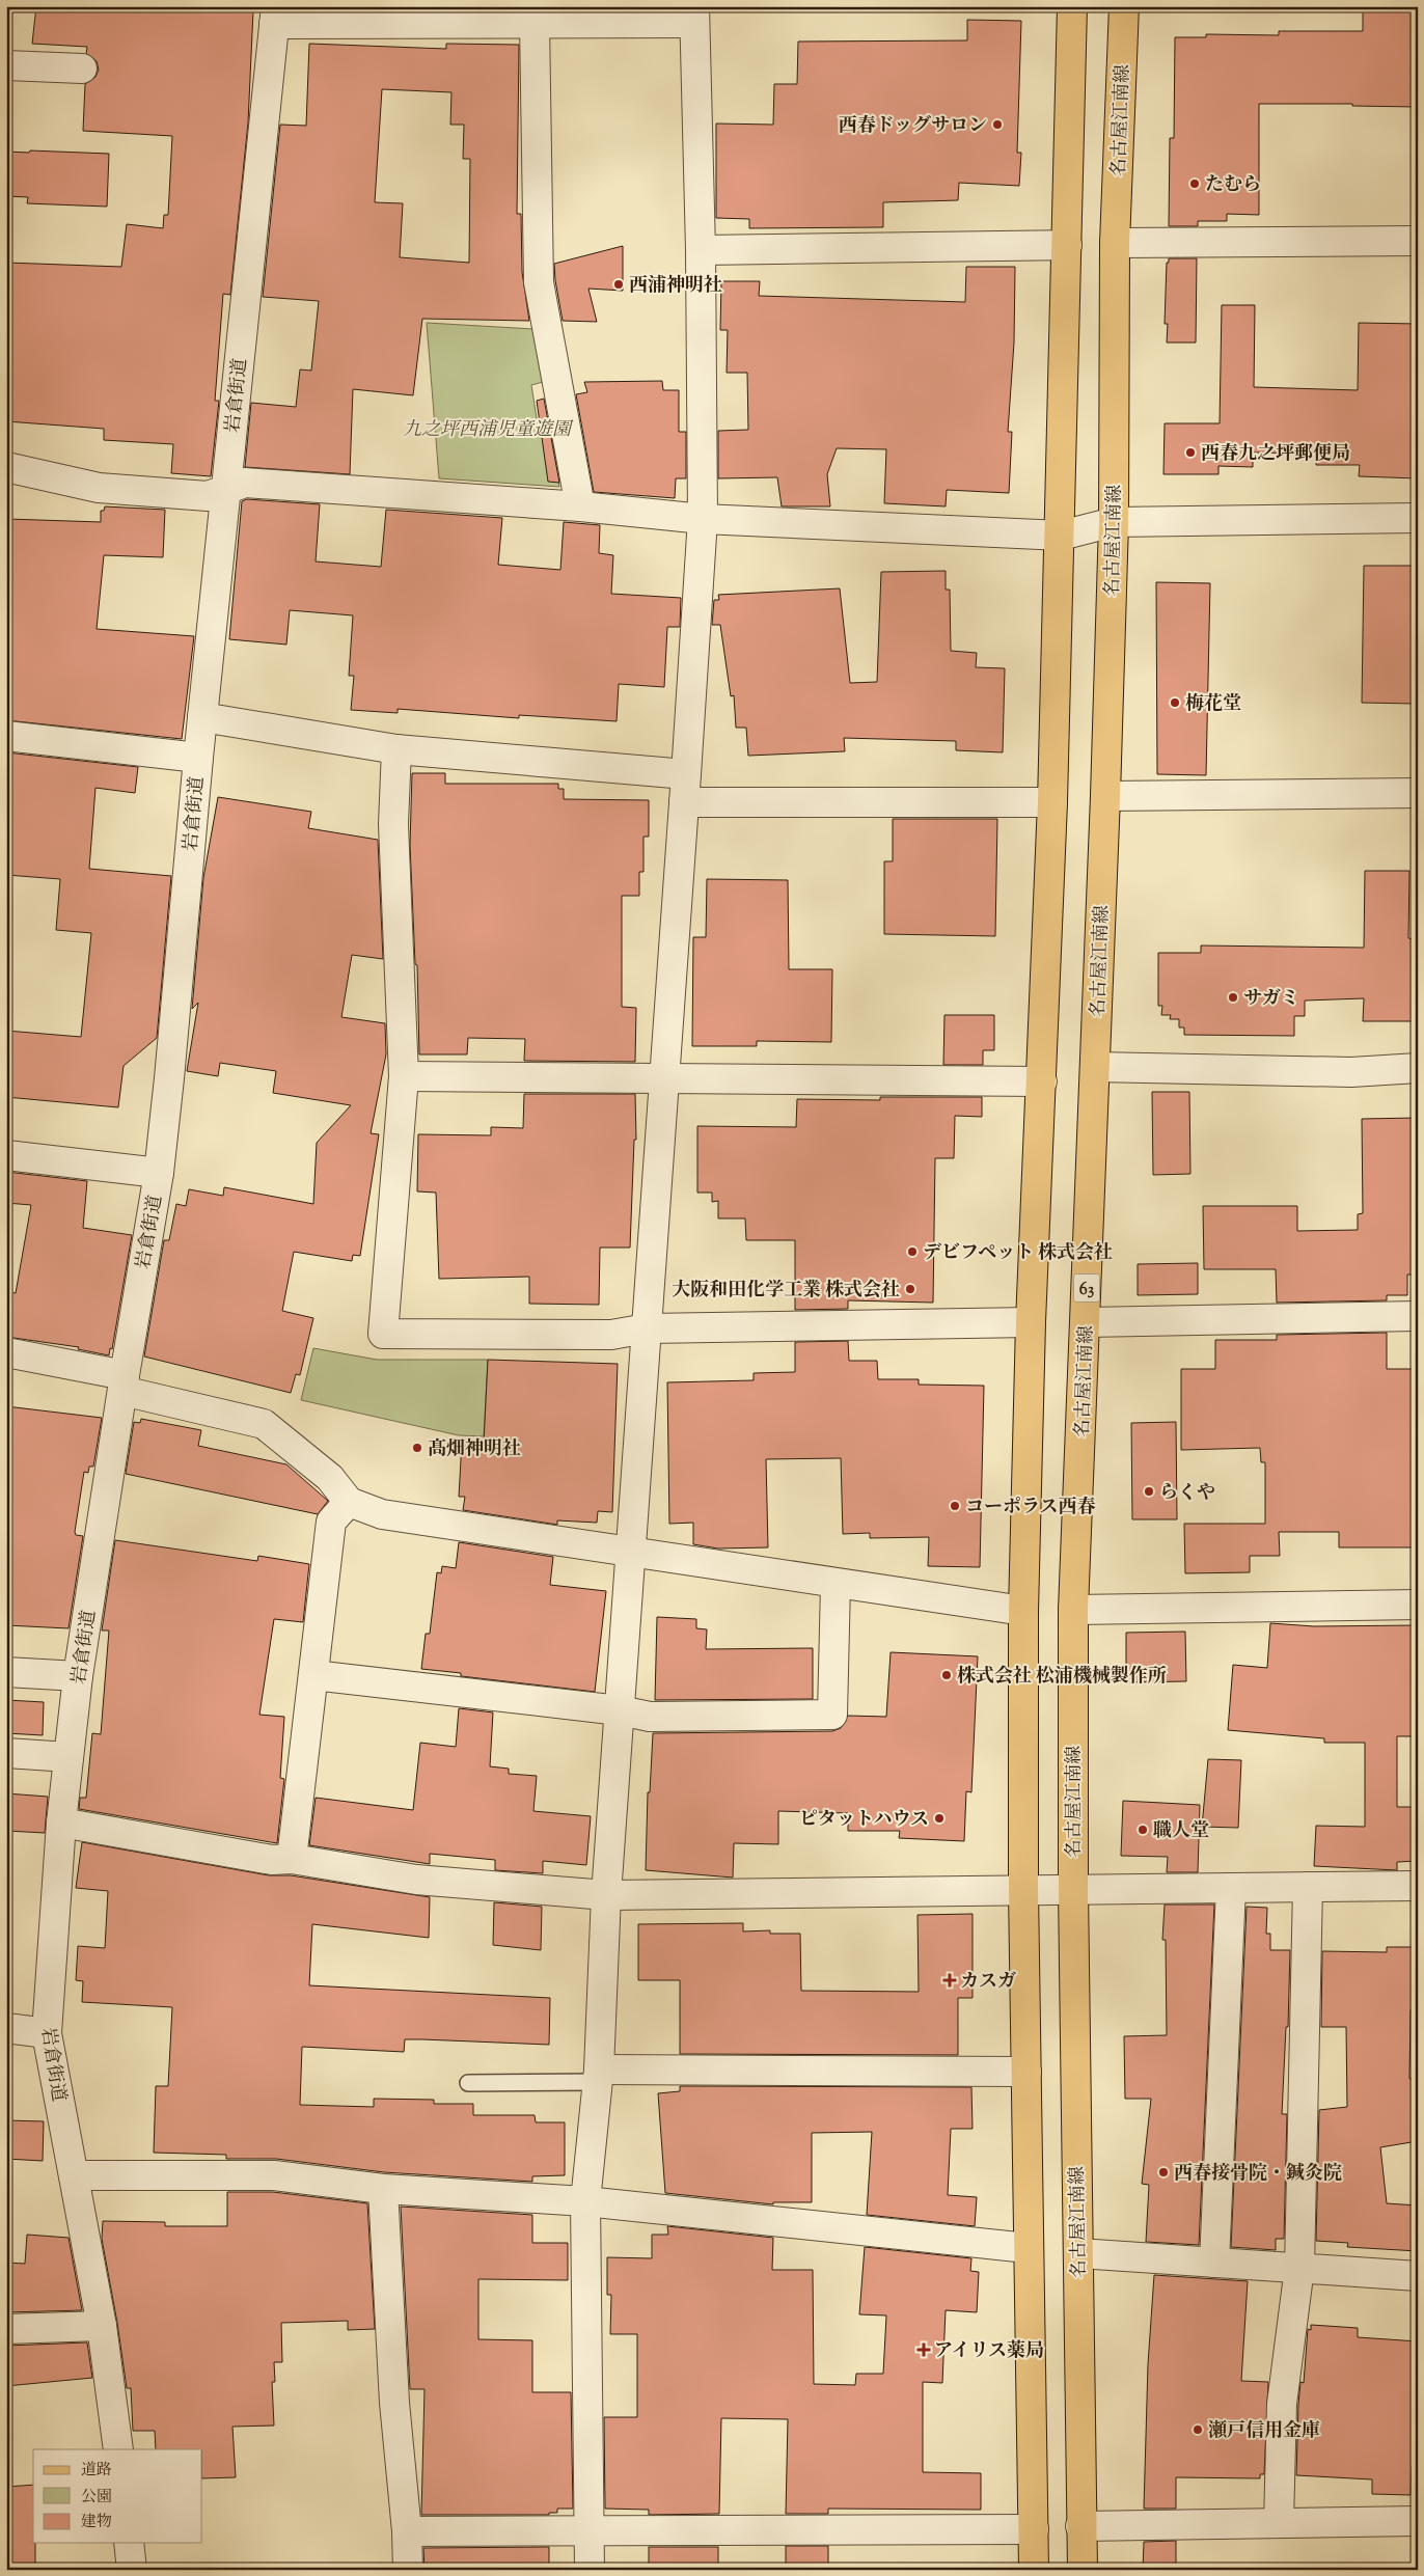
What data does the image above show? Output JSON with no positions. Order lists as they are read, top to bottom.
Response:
{
  "streets": {
    "main road": ["名古屋江南線", "63"],
    "street": ["岩倉街道"]
  },
  "parks": ["九之坪西浦児童遊園"],
  "places": {
    "other": [
      "西春ドッグサロン",
      "たむら",
      "西浦神明社",
      "西春九之坪郵便局",
      "梅花堂",
      "サガミ",
      "デビフペット 株式会社",
      "大阪和田化学工業 株式会社",
      "髙畑神明社",
      "らくや",
      "コーポラス西春",
      "株式会社 松浦機械製作所",
      "ピタットハウス",
      "職人堂",
      "西春接骨院・鍼灸院",
      "瀬戸信用金庫"
    ],
    "health": ["カスガ", "アイリス薬局"]
  },
  "legend": ["道路", "公園", "建物"]
}
